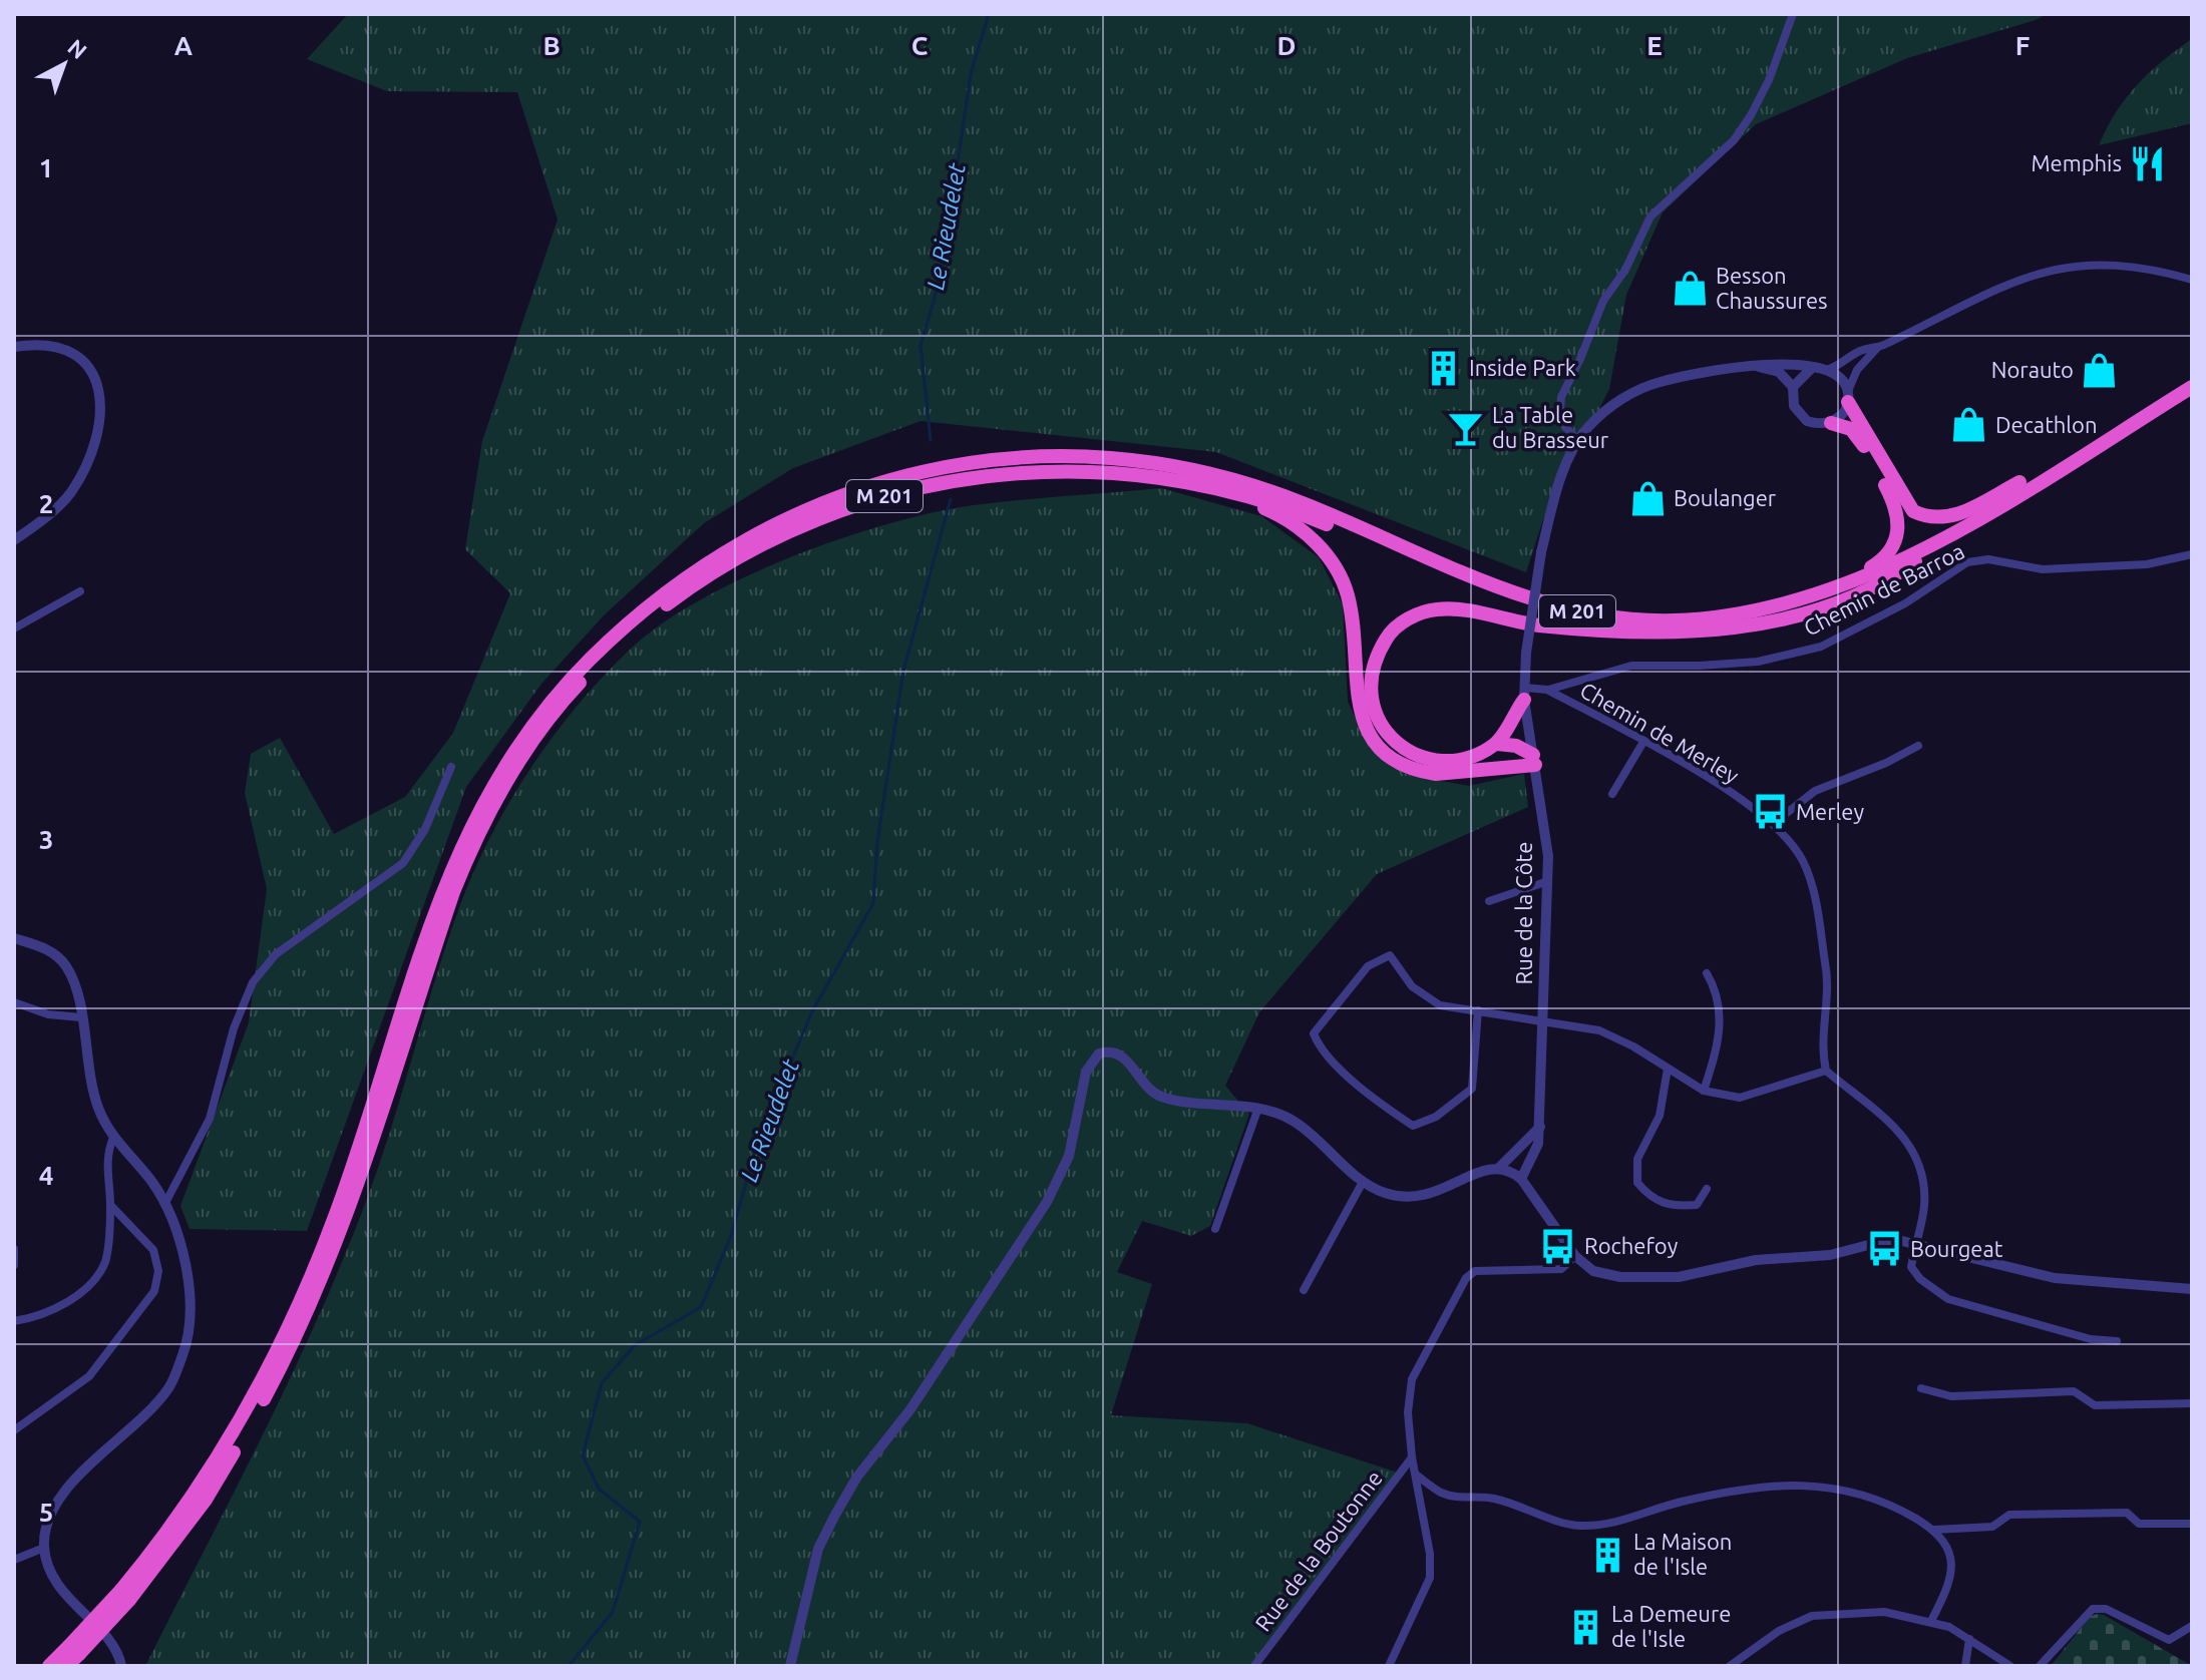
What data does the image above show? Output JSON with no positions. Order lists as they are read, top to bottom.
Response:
{
  "streets": {
    "highway": ["M 201"],
    "street": [
      "Chemin de Barroa",
      "Chemin de Merley",
      "Rue de la Côte",
      "Rue de la Boutonne"
    ]
  },
  "crossings": [
    ["Chemin de Barroa", "Chemin de Merley"],
    ["Chemin de Merley", "Rue de la Côte"]
  ],
  "water": ["Le Rieudelet"],
  "places": {
    "restaurant": ["Memphis"],
    "shop": [
      "Besson Chaussures",
      "Norauto",
      "Decathlon",
      "Boulanger"
    ],
    "building": ["Inside Park", "La Maison de l'Isle", "La Demeure de l'Isle"],
    "bar": ["La Table du Brasseur"],
    "bus stop": ["Merley", "Rochefoy", "Bourgeat"]
  },
  "north": "top right",
  "grid": {
    "columns": [
      "A",
      "B",
      "C",
      "D",
      "E",
      "F"
    ],
    "rows": [
      "1",
      "2",
      "3",
      "4",
      "5"
    ]
  }
}
